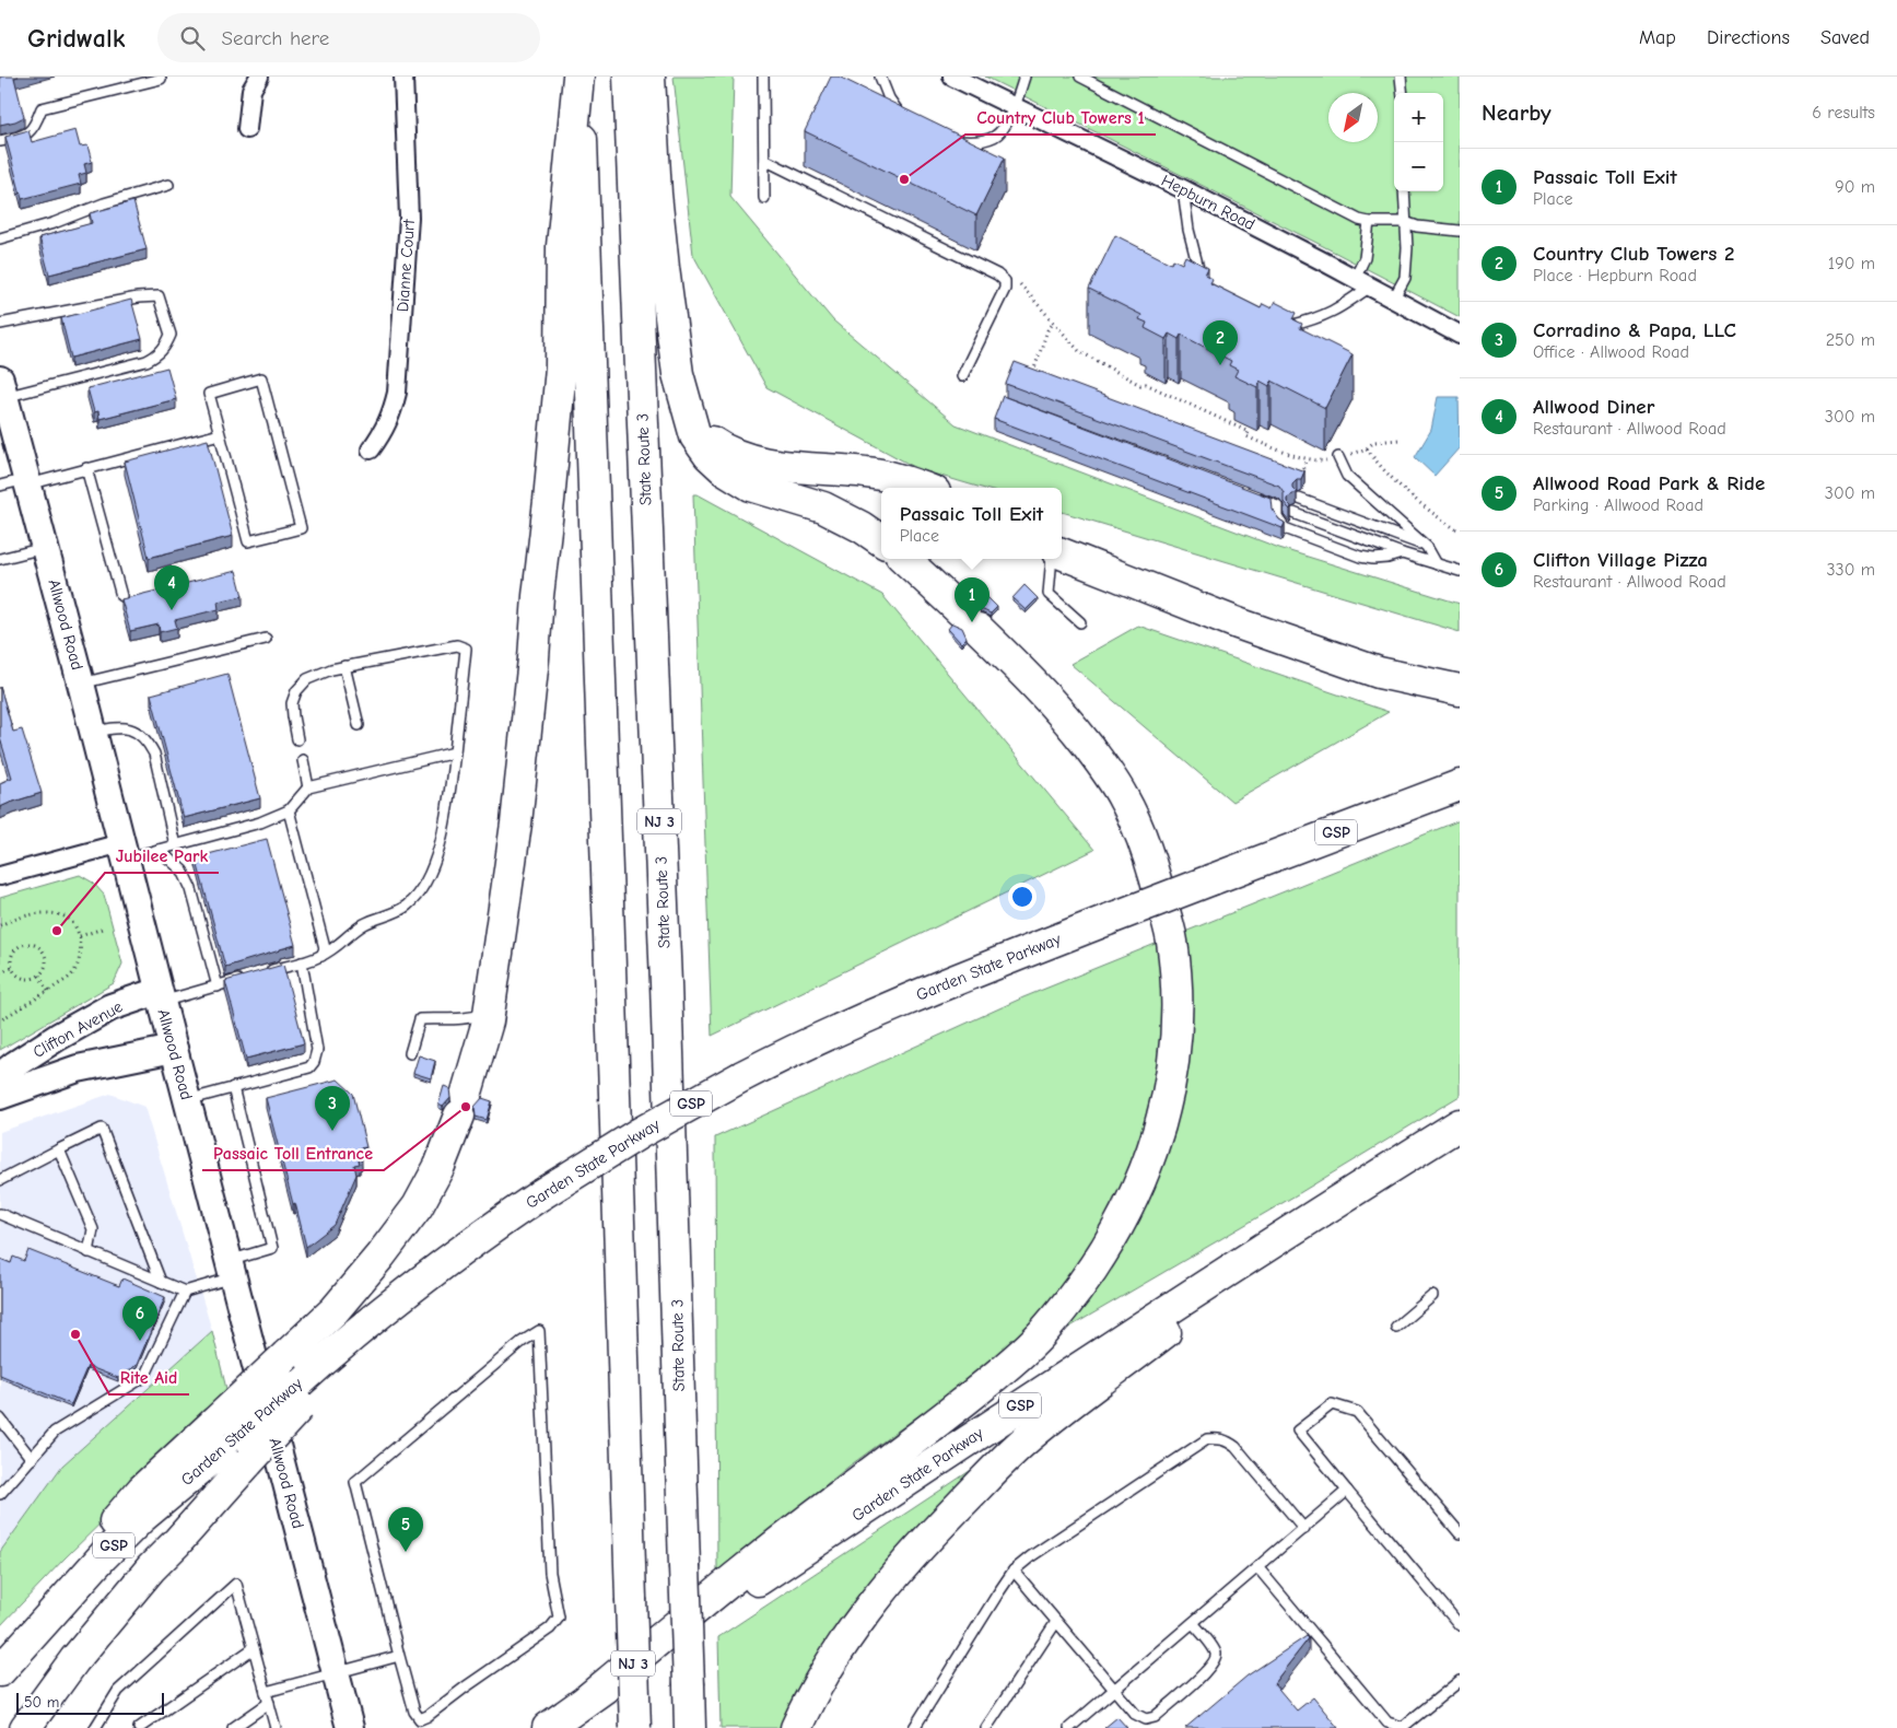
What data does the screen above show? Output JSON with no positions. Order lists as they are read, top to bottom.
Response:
{
  "streets": {
    "highway": [
      "State Route 3",
      "NJ 3",
      "GSP",
      "Garden State Parkway"
    ],
    "main road": ["Allwood Road", "Clifton Avenue"],
    "street": ["Hepburn Road", "Dianne Court"]
  },
  "crossings": [
    ["Allwood Road", "Clifton Avenue"]
  ],
  "places": [
    "Country Club Towers 1",
    "Jubilee Park",
    "Passaic Toll Entrance",
    "Rite Aid"
  ],
  "scale_bar": "50 m",
  "north": "bottom left",
  "page": {
    "header": "Gridwalk",
    "search": "Search here",
    "nav": ["Map", "Directions", "Saved"],
    "heading": ["Nearby", "6 results"],
    "map_buttons": ["+", "−"],
    "list": [
      {
        "mark": "1",
        "name": "Passaic Toll Exit",
        "note": "Place",
        "value": "90 m"
      },
      {
        "mark": "2",
        "name": "Country Club Towers 2",
        "note": "Place · Hepburn Road",
        "value": "190 m"
      },
      {
        "mark": "3",
        "name": "Corradino & Papa, LLC",
        "note": "Office · Allwood Road",
        "value": "250 m"
      },
      {
        "mark": "4",
        "name": "Allwood Diner",
        "note": "Restaurant · Allwood Road",
        "value": "300 m"
      },
      {
        "mark": "5",
        "name": "Allwood Road Park & Ride",
        "note": "Parking · Allwood Road",
        "value": "300 m"
      },
      {
        "mark": "6",
        "name": "Clifton Village Pizza",
        "note": "Restaurant · Allwood Road",
        "value": "330 m"
      }
    ],
    "pins": [
      "2",
      "4",
      "1",
      "3",
      "6",
      "5"
    ],
    "popup": ["Passaic Toll Exit", "Place"],
    "scale": "50 m"
  }
}
